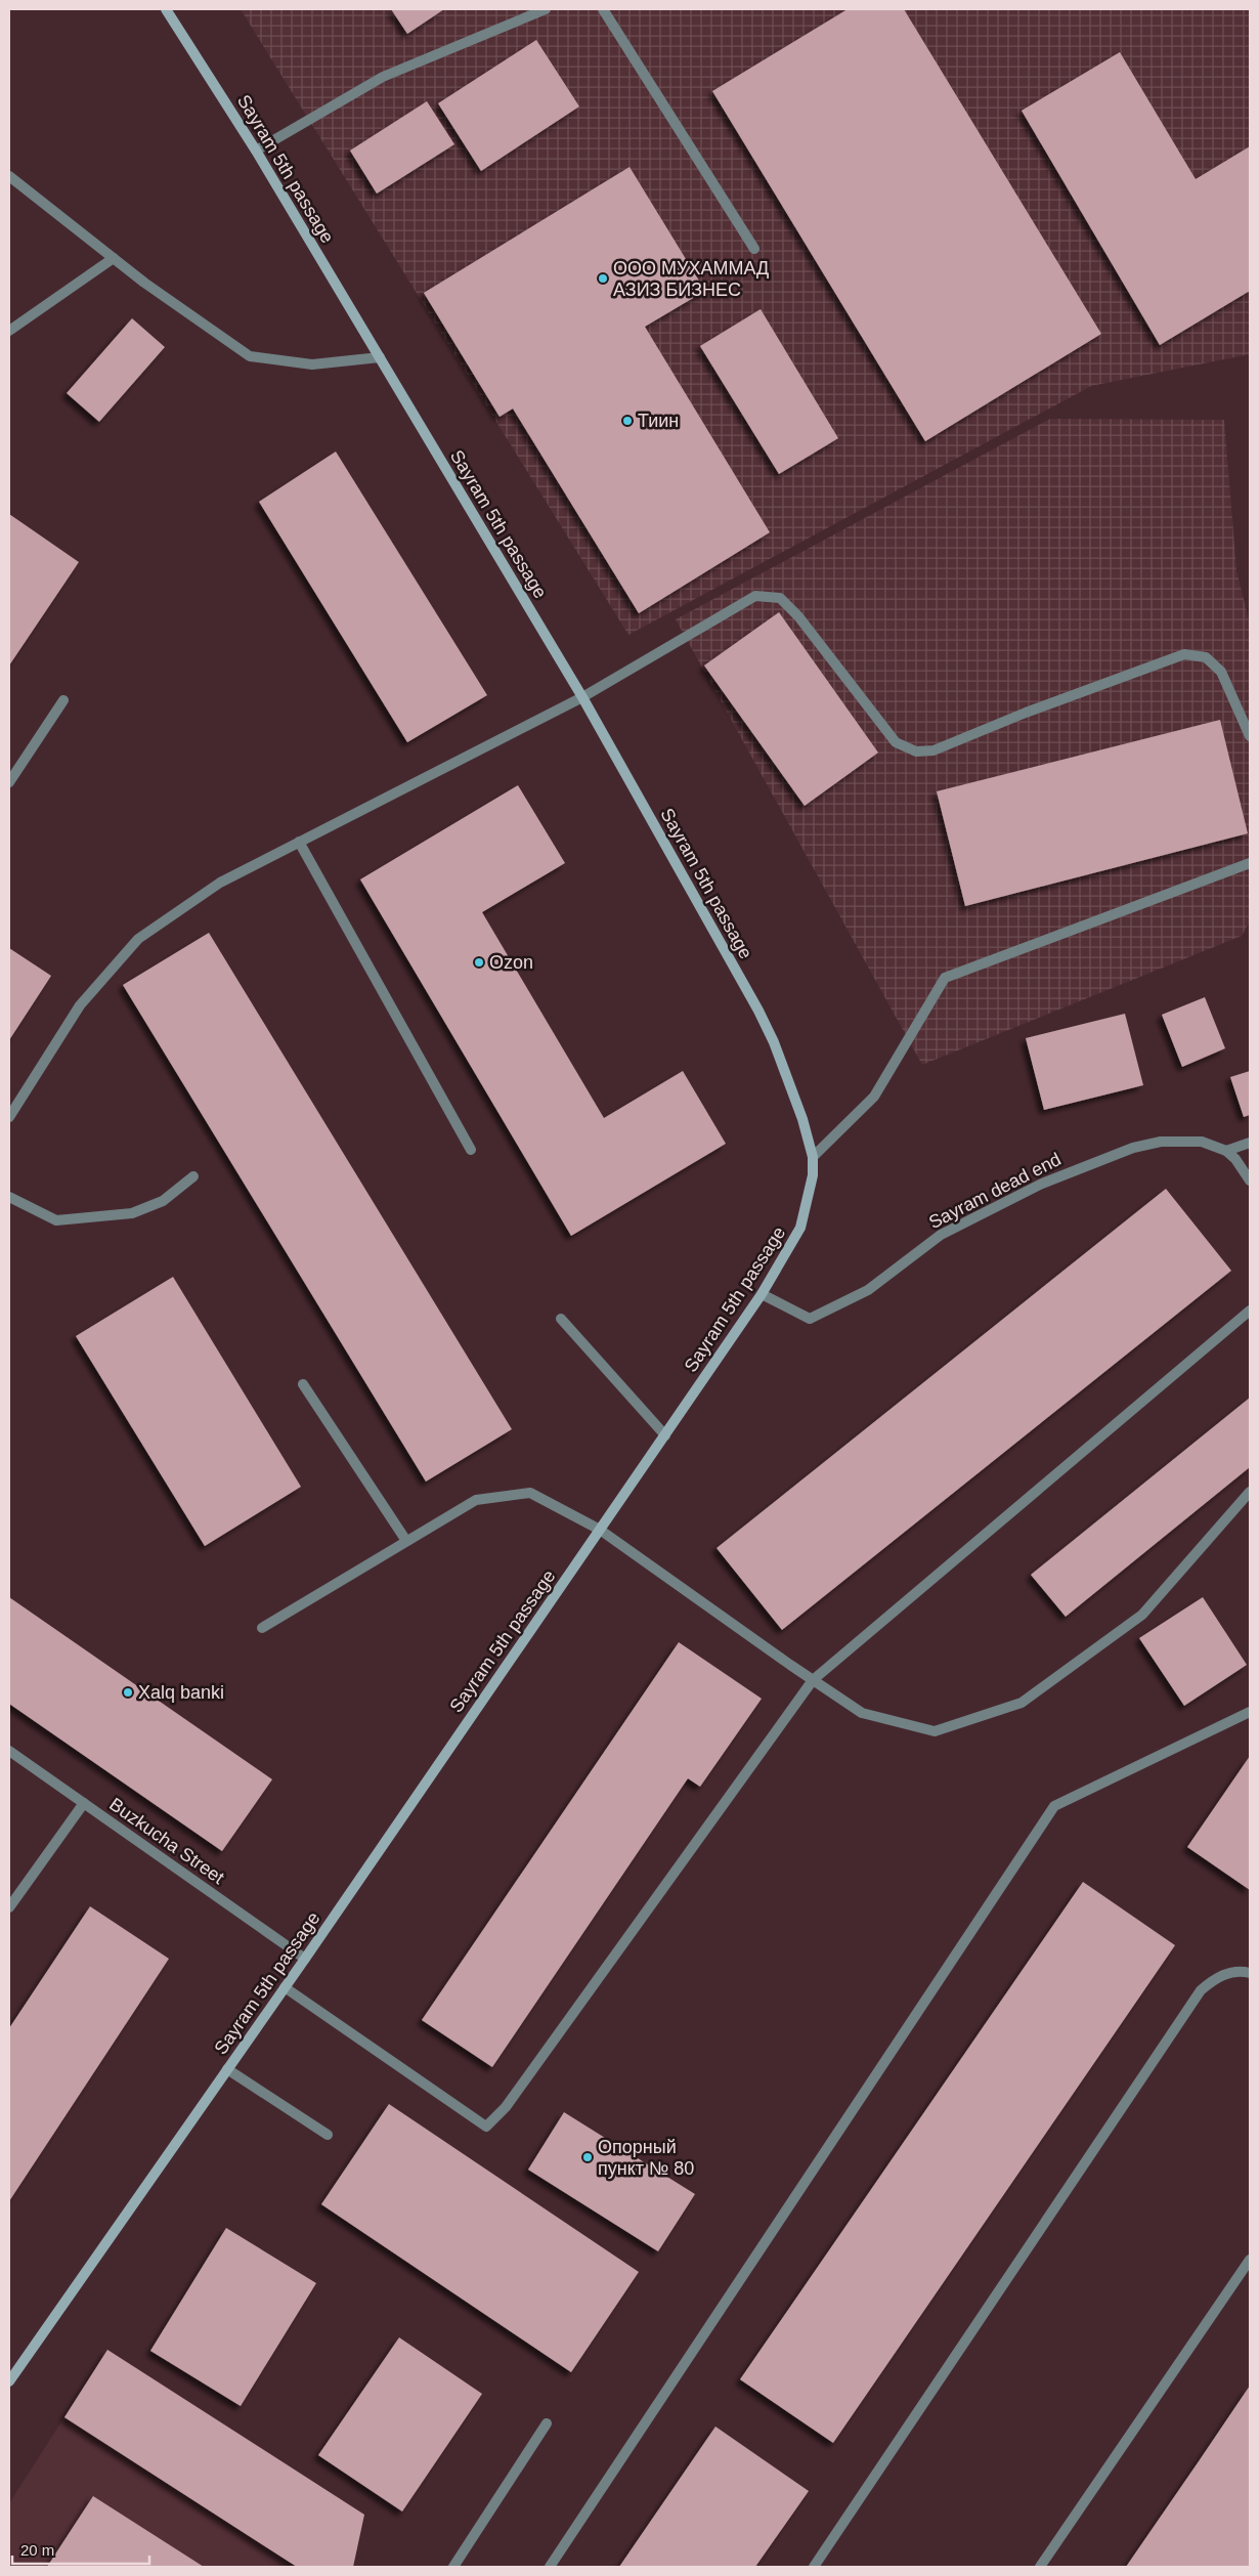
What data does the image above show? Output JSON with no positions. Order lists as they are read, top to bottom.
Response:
{
  "streets": {
    "street": ["Sayram 5th passage", "Sayram dead end", "Buzkucha Street"]
  },
  "crossings": [
    ["Sayram 5th passage", "Sayram dead end"],
    ["Sayram 5th passage", "Buzkucha Street"]
  ],
  "places": [
    "ООО МУХАММАД АЗИЗ БИЗНЕС",
    "Тиин",
    "Ozon",
    "Xalq banki",
    "Опорный пункт № 80"
  ],
  "scale_bar": "20 m"
}
